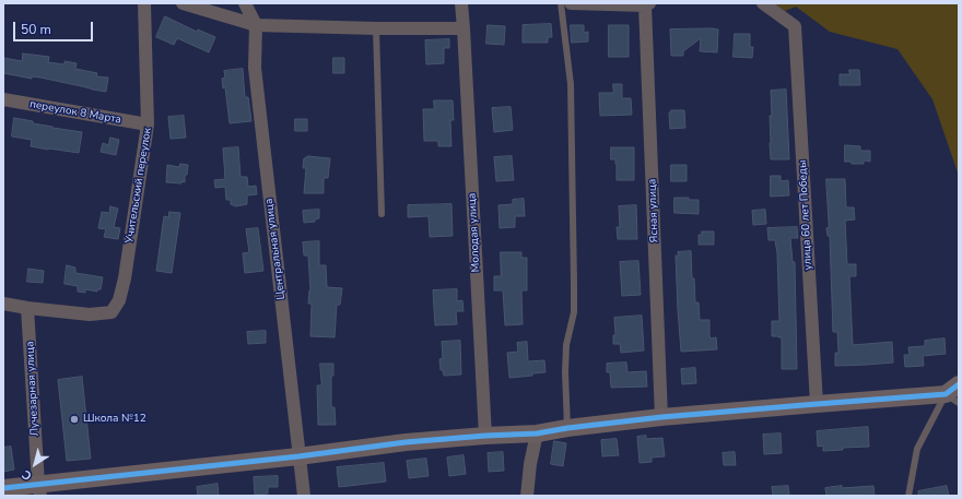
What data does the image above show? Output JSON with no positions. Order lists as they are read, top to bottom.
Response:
{
  "streets": {
    "street": [
      "переулок 8 Марта",
      "Учительский переулок",
      "Ясная улица",
      "улица 60 лет Победы",
      "Молодая улица",
      "Центральная улица",
      "Лучезарная улица"
    ]
  },
  "crossings": [
    ["переулок 8 Марта", "Учительский переулок"],
    ["Учительский переулок", "Лучезарная улица"]
  ],
  "places": ["Школа №12"],
  "scale_bar": "50 m",
  "north": "bottom left"
}
